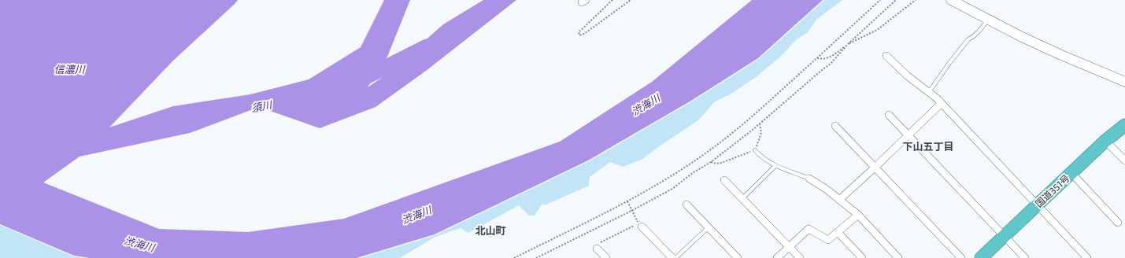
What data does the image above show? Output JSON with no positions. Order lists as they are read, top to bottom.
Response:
{
  "streets": {
    "highway": ["国道351号"]
  },
  "districts": ["下山五丁目", "北山町"],
  "water": ["信濃川", "渋海川", "須川"]
}
